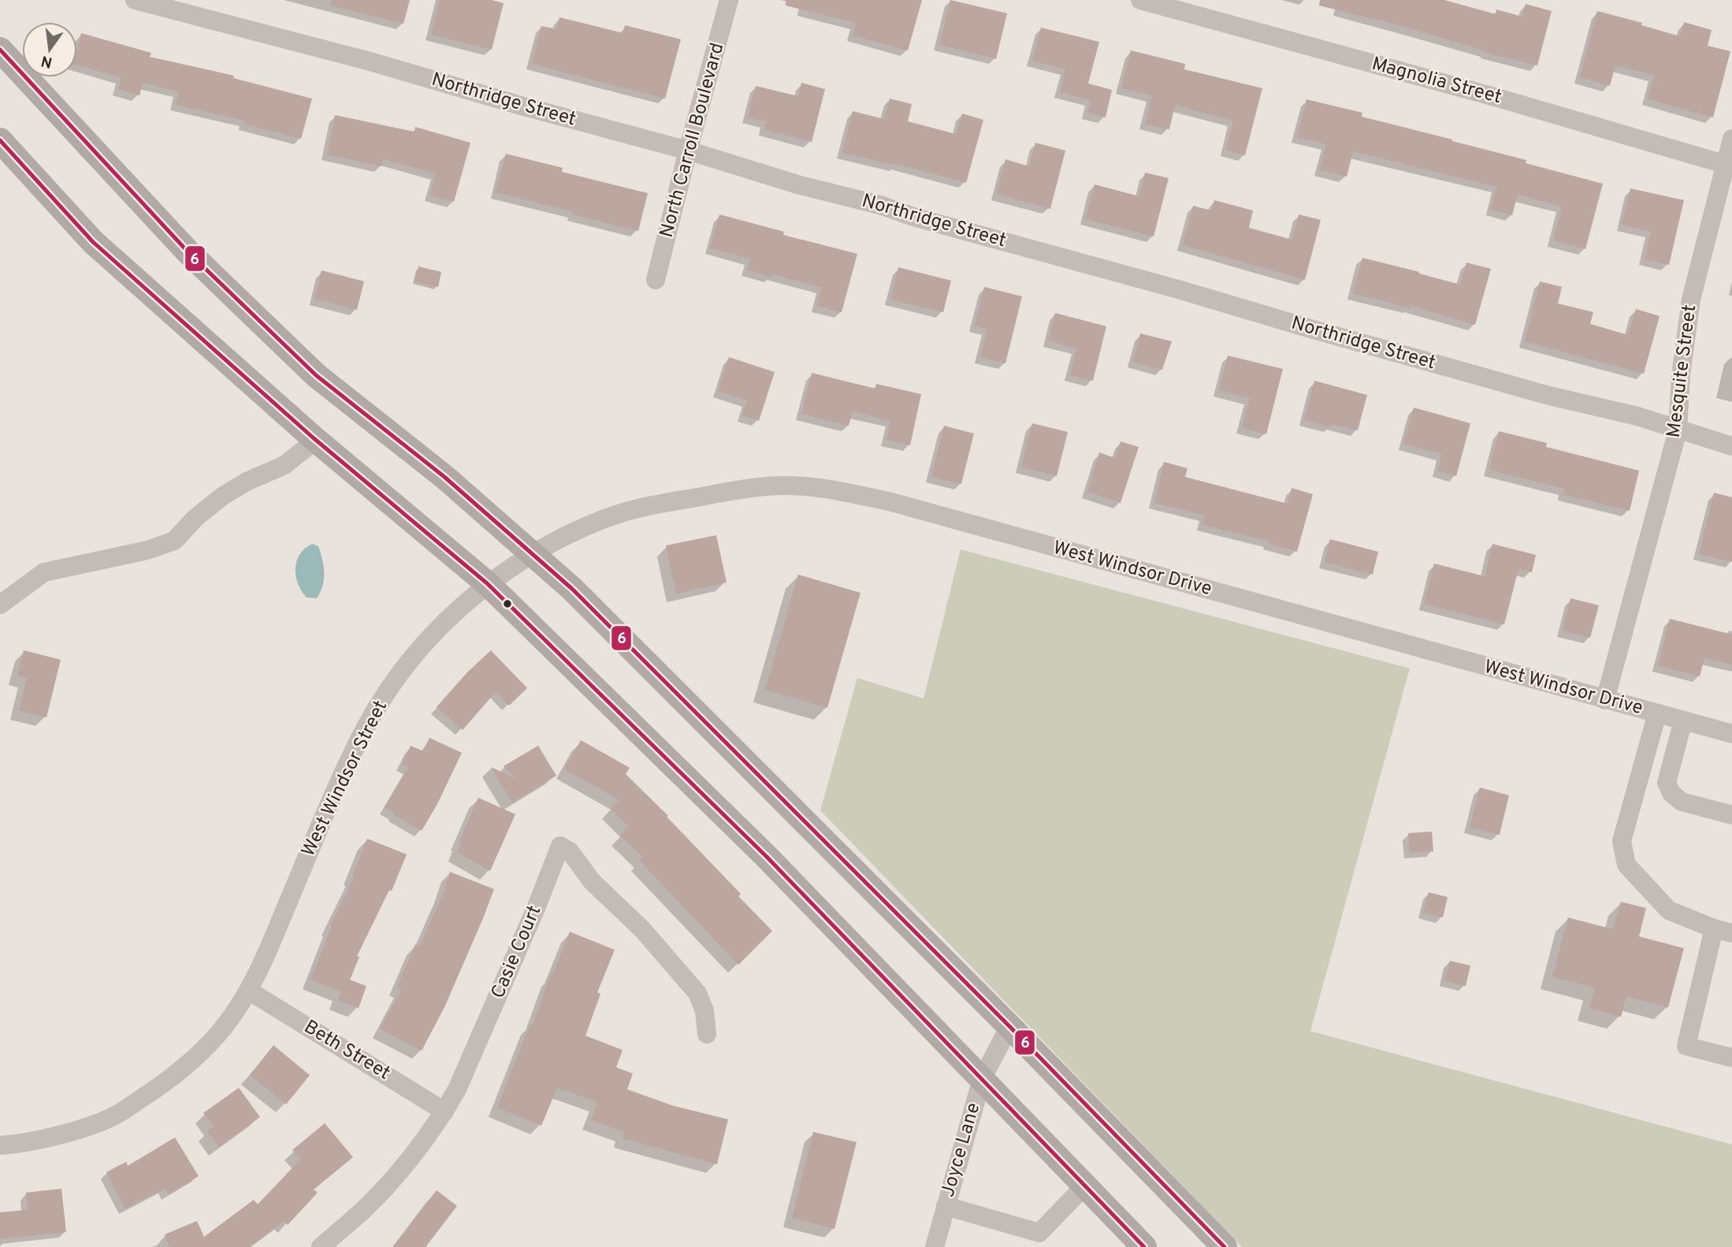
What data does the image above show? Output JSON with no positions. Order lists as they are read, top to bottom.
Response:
{
  "streets": {
    "street": [
      "Magnolia Street",
      "Northridge Street",
      "North Carroll Boulevard",
      "Mesquite Street",
      "West Windsor Drive",
      "West Windsor Street",
      "Casie Court",
      "Beth Street",
      "Joyce Lane"
    ]
  },
  "crossings": [
    ["Magnolia Street", "Mesquite Street"],
    ["Northridge Street", "North Carroll Boulevard"],
    ["Northridge Street", "Mesquite Street"],
    ["Mesquite Street", "West Windsor Drive"],
    ["West Windsor Drive", "West Windsor Street"],
    ["West Windsor Street", "Beth Street"],
    ["Casie Court", "Beth Street"]
  ],
  "lines": ["transit line 6"],
  "north": "bottom"
}
